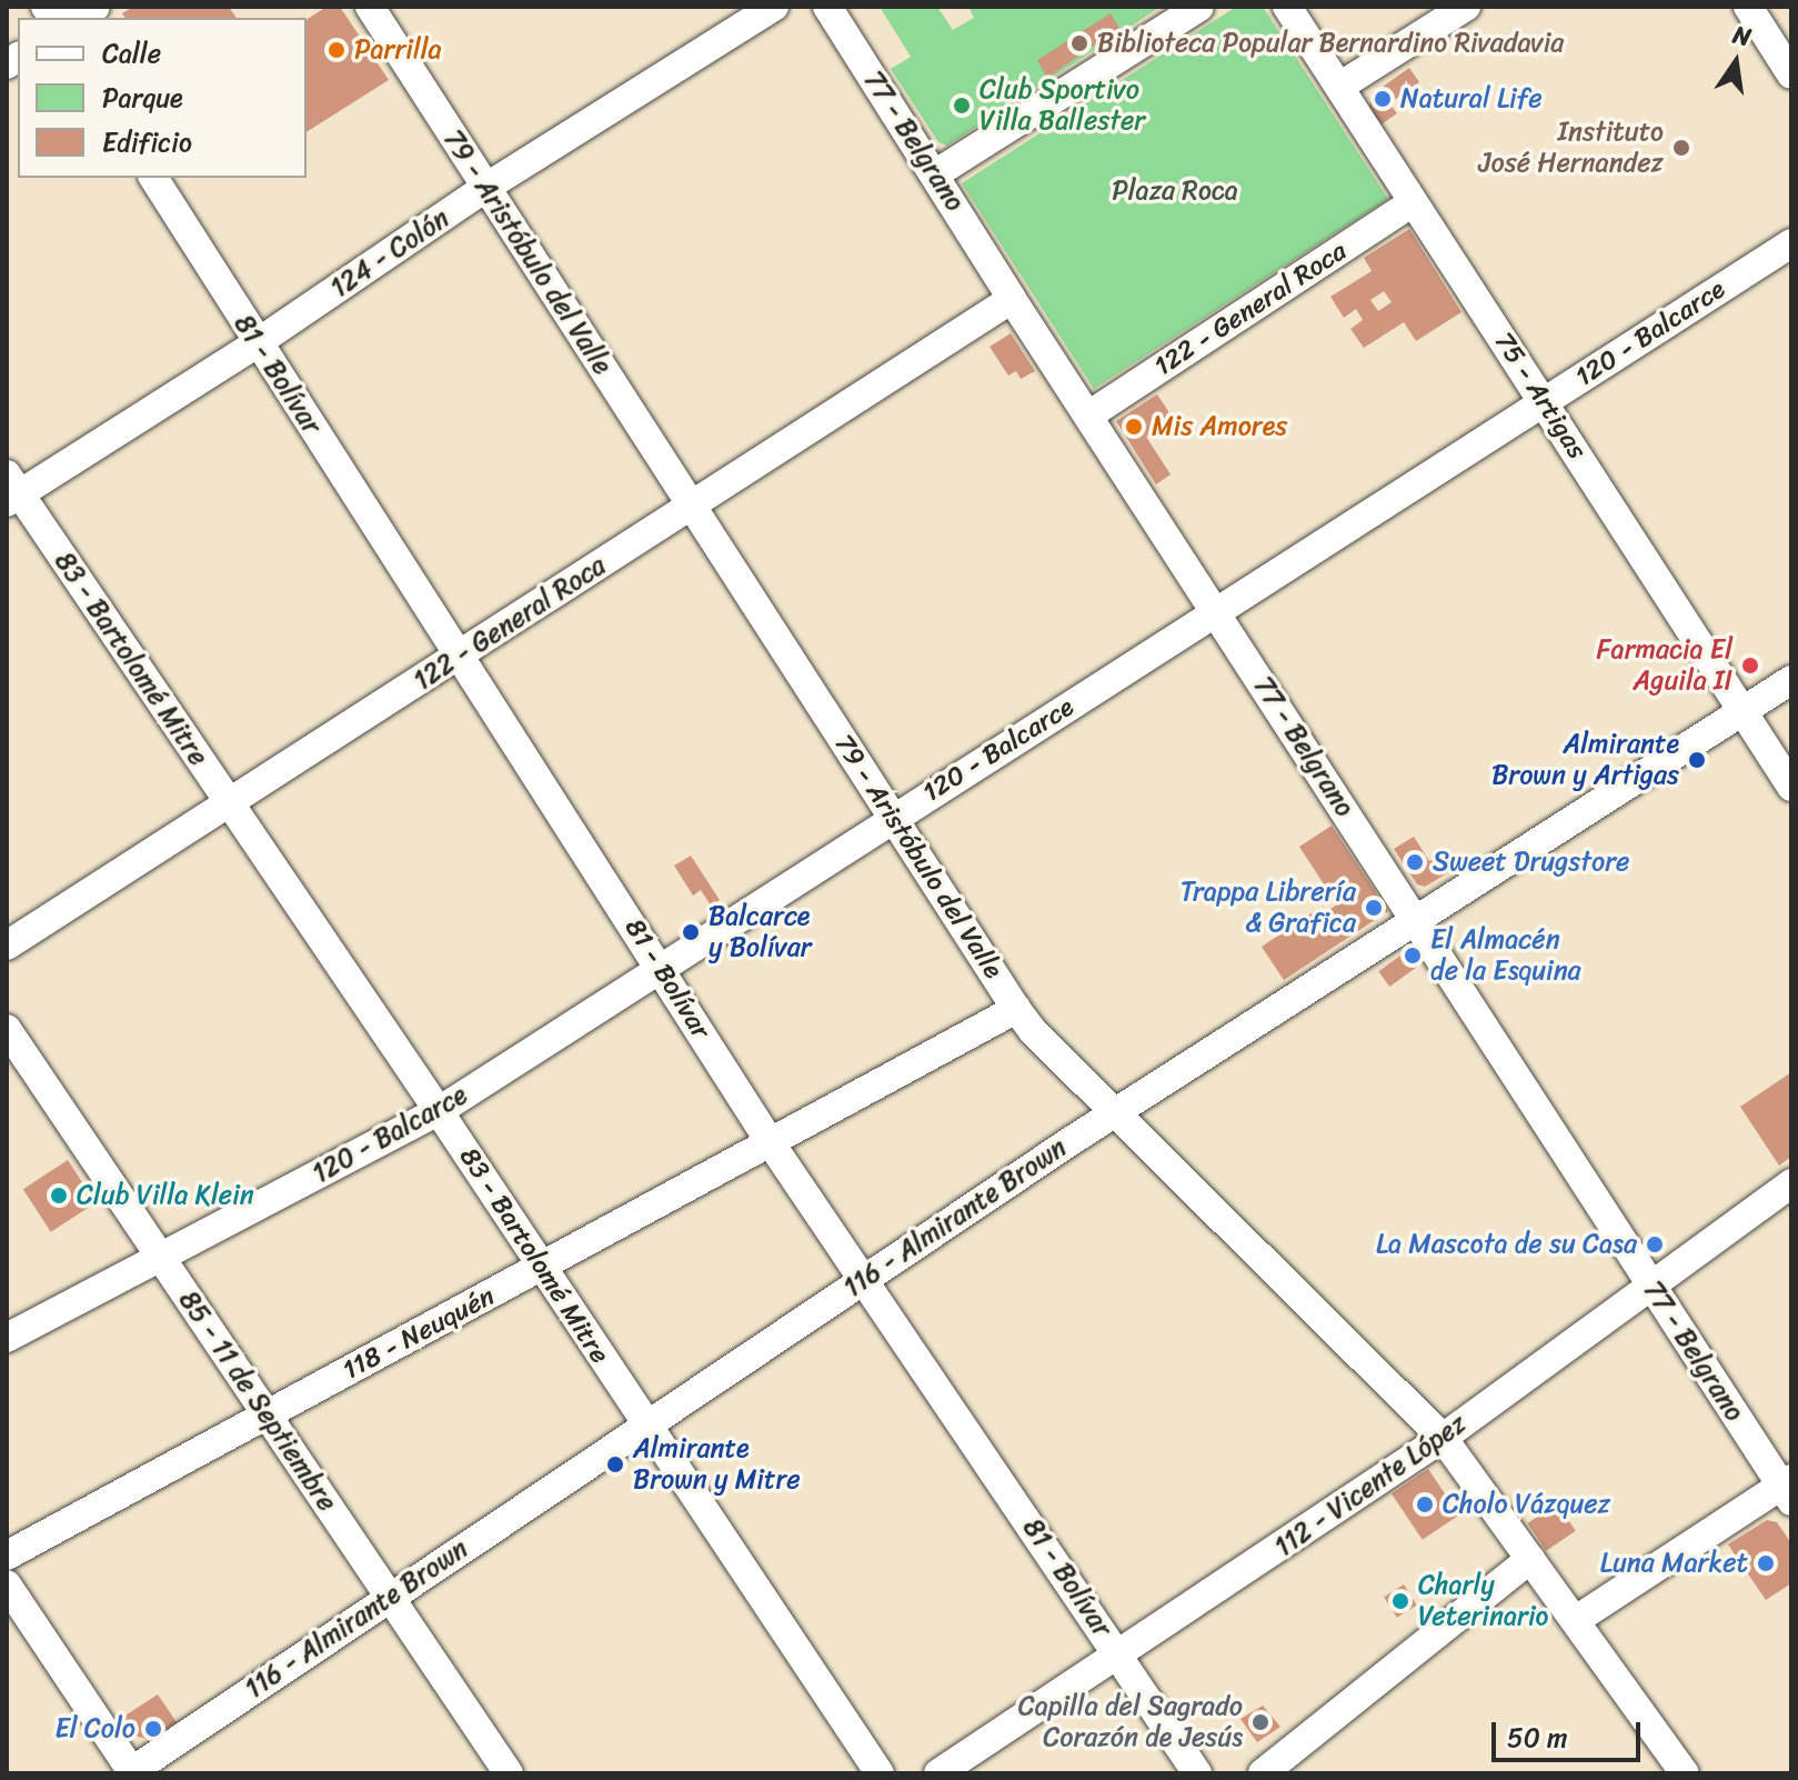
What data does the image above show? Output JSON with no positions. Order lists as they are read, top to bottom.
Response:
{
  "streets": {
    "street": [
      "77 - Belgrano",
      "79 - Aristóbulo del Valle",
      "124 - Colón",
      "122 - General Roca",
      "120 - Balcarce",
      "81 - Bolívar",
      "75 - Artigas",
      "83 - Bartolomé Mitre",
      "116 - Almirante Brown",
      "118 - Neuquén",
      "85 - 11 de Septiembre",
      "112 - Vicente López"
    ]
  },
  "crossings": [
    ["77 - Belgrano", "122 - General Roca"],
    ["77 - Belgrano", "120 - Balcarce"],
    ["77 - Belgrano", "116 - Almirante Brown"],
    ["77 - Belgrano", "112 - Vicente López"],
    ["79 - Aristóbulo del Valle", "124 - Colón"],
    ["79 - Aristóbulo del Valle", "122 - General Roca"],
    ["79 - Aristóbulo del Valle", "120 - Balcarce"],
    ["79 - Aristóbulo del Valle", "116 - Almirante Brown"],
    ["79 - Aristóbulo del Valle", "118 - Neuquén"],
    ["79 - Aristóbulo del Valle", "112 - Vicente López"],
    ["124 - Colón", "81 - Bolívar"],
    ["124 - Colón", "83 - Bartolomé Mitre"],
    ["122 - General Roca", "81 - Bolívar"],
    ["122 - General Roca", "75 - Artigas"],
    ["122 - General Roca", "83 - Bartolomé Mitre"],
    ["120 - Balcarce", "81 - Bolívar"],
    ["120 - Balcarce", "75 - Artigas"],
    ["120 - Balcarce", "83 - Bartolomé Mitre"],
    ["120 - Balcarce", "85 - 11 de Septiembre"],
    ["81 - Bolívar", "116 - Almirante Brown"],
    ["81 - Bolívar", "118 - Neuquén"],
    ["81 - Bolívar", "112 - Vicente López"],
    ["75 - Artigas", "116 - Almirante Brown"],
    ["83 - Bartolomé Mitre", "116 - Almirante Brown"],
    ["83 - Bartolomé Mitre", "118 - Neuquén"],
    ["116 - Almirante Brown", "85 - 11 de Septiembre"],
    ["118 - Neuquén", "85 - 11 de Septiembre"]
  ],
  "parks": ["Plaza Roca"],
  "places": [
    "Biblioteca Popular Bernardino Rivadavia",
    "Parrilla",
    "Natural Life",
    "Club Sportivo Villa Ballester",
    "Instituto José Hernandez",
    "Mis Amores",
    "Farmacia El Aguila II",
    "Almirante Brown y Artigas",
    "Sweet Drugstore",
    "Trappa Librería & Grafica",
    "Balcarce y Bolívar",
    "El Almacén de la Esquina",
    "Club Villa Klein",
    "La Mascota de su Casa",
    "Almirante Brown y Mitre",
    "Cholo Vázquez",
    "Luna Market",
    "Charly Veterinario",
    "Capilla del Sagrado Corazón de Jesús",
    "El Colo"
  ],
  "legend": ["Calle", "Parque", "Edificio"],
  "scale_bar": "50 m",
  "north": "top"
}
